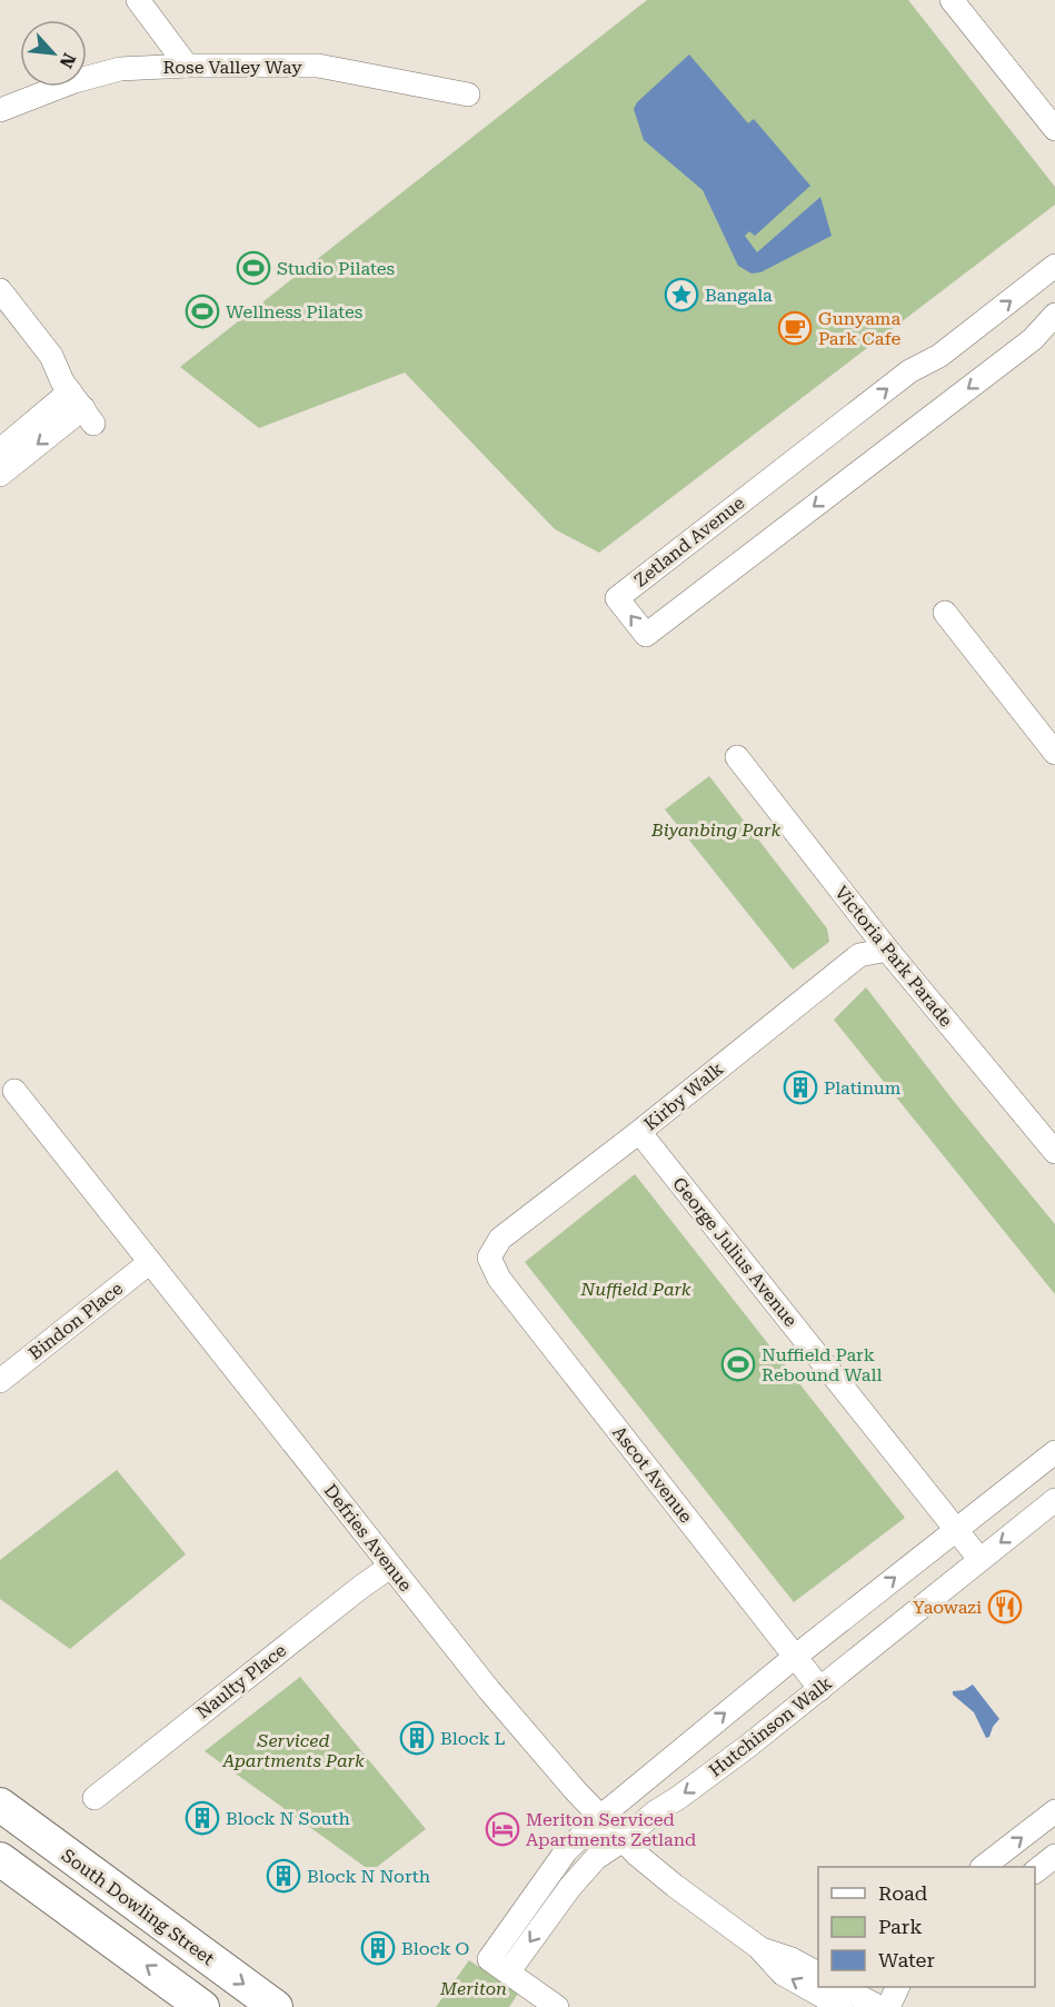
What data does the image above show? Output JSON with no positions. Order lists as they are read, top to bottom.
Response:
{
  "streets": {
    "highway": ["South Dowling Street"],
    "street": [
      "Rose Valley Way",
      "Zetland Avenue",
      "Victoria Park Parade",
      "Kirby Walk",
      "George Julius Avenue",
      "Bindon Place",
      "Ascot Avenue",
      "Defries Avenue",
      "Naulty Place",
      "Hutchinson Walk"
    ]
  },
  "crossings": [
    ["Victoria Park Parade", "Kirby Walk"],
    ["Kirby Walk", "George Julius Avenue"],
    ["Kirby Walk", "Ascot Avenue"],
    ["George Julius Avenue", "Hutchinson Walk"],
    ["Bindon Place", "Defries Avenue"],
    ["Ascot Avenue", "Hutchinson Walk"],
    ["Defries Avenue", "Naulty Place"],
    ["Defries Avenue", "Hutchinson Walk"]
  ],
  "parks": [
    "Biyanbing Park",
    "Nuffield Park",
    "Serviced Apartments Park",
    "Meriton"
  ],
  "places": {
    "sports": ["Studio Pilates", "Wellness Pilates", "Nuffield Park Rebound Wall"],
    "place": ["Bangala"],
    "cafe": ["Gunyama Park Cafe"],
    "building": [
      "Platinum",
      "Block L",
      "Block N South",
      "Block N North",
      "Block O"
    ],
    "restaurant": ["Yaowazi"],
    "hotel": ["Meriton Serviced Apartments Zetland"]
  },
  "legend": ["Road", "Park", "Water"],
  "north": "bottom right"
}
